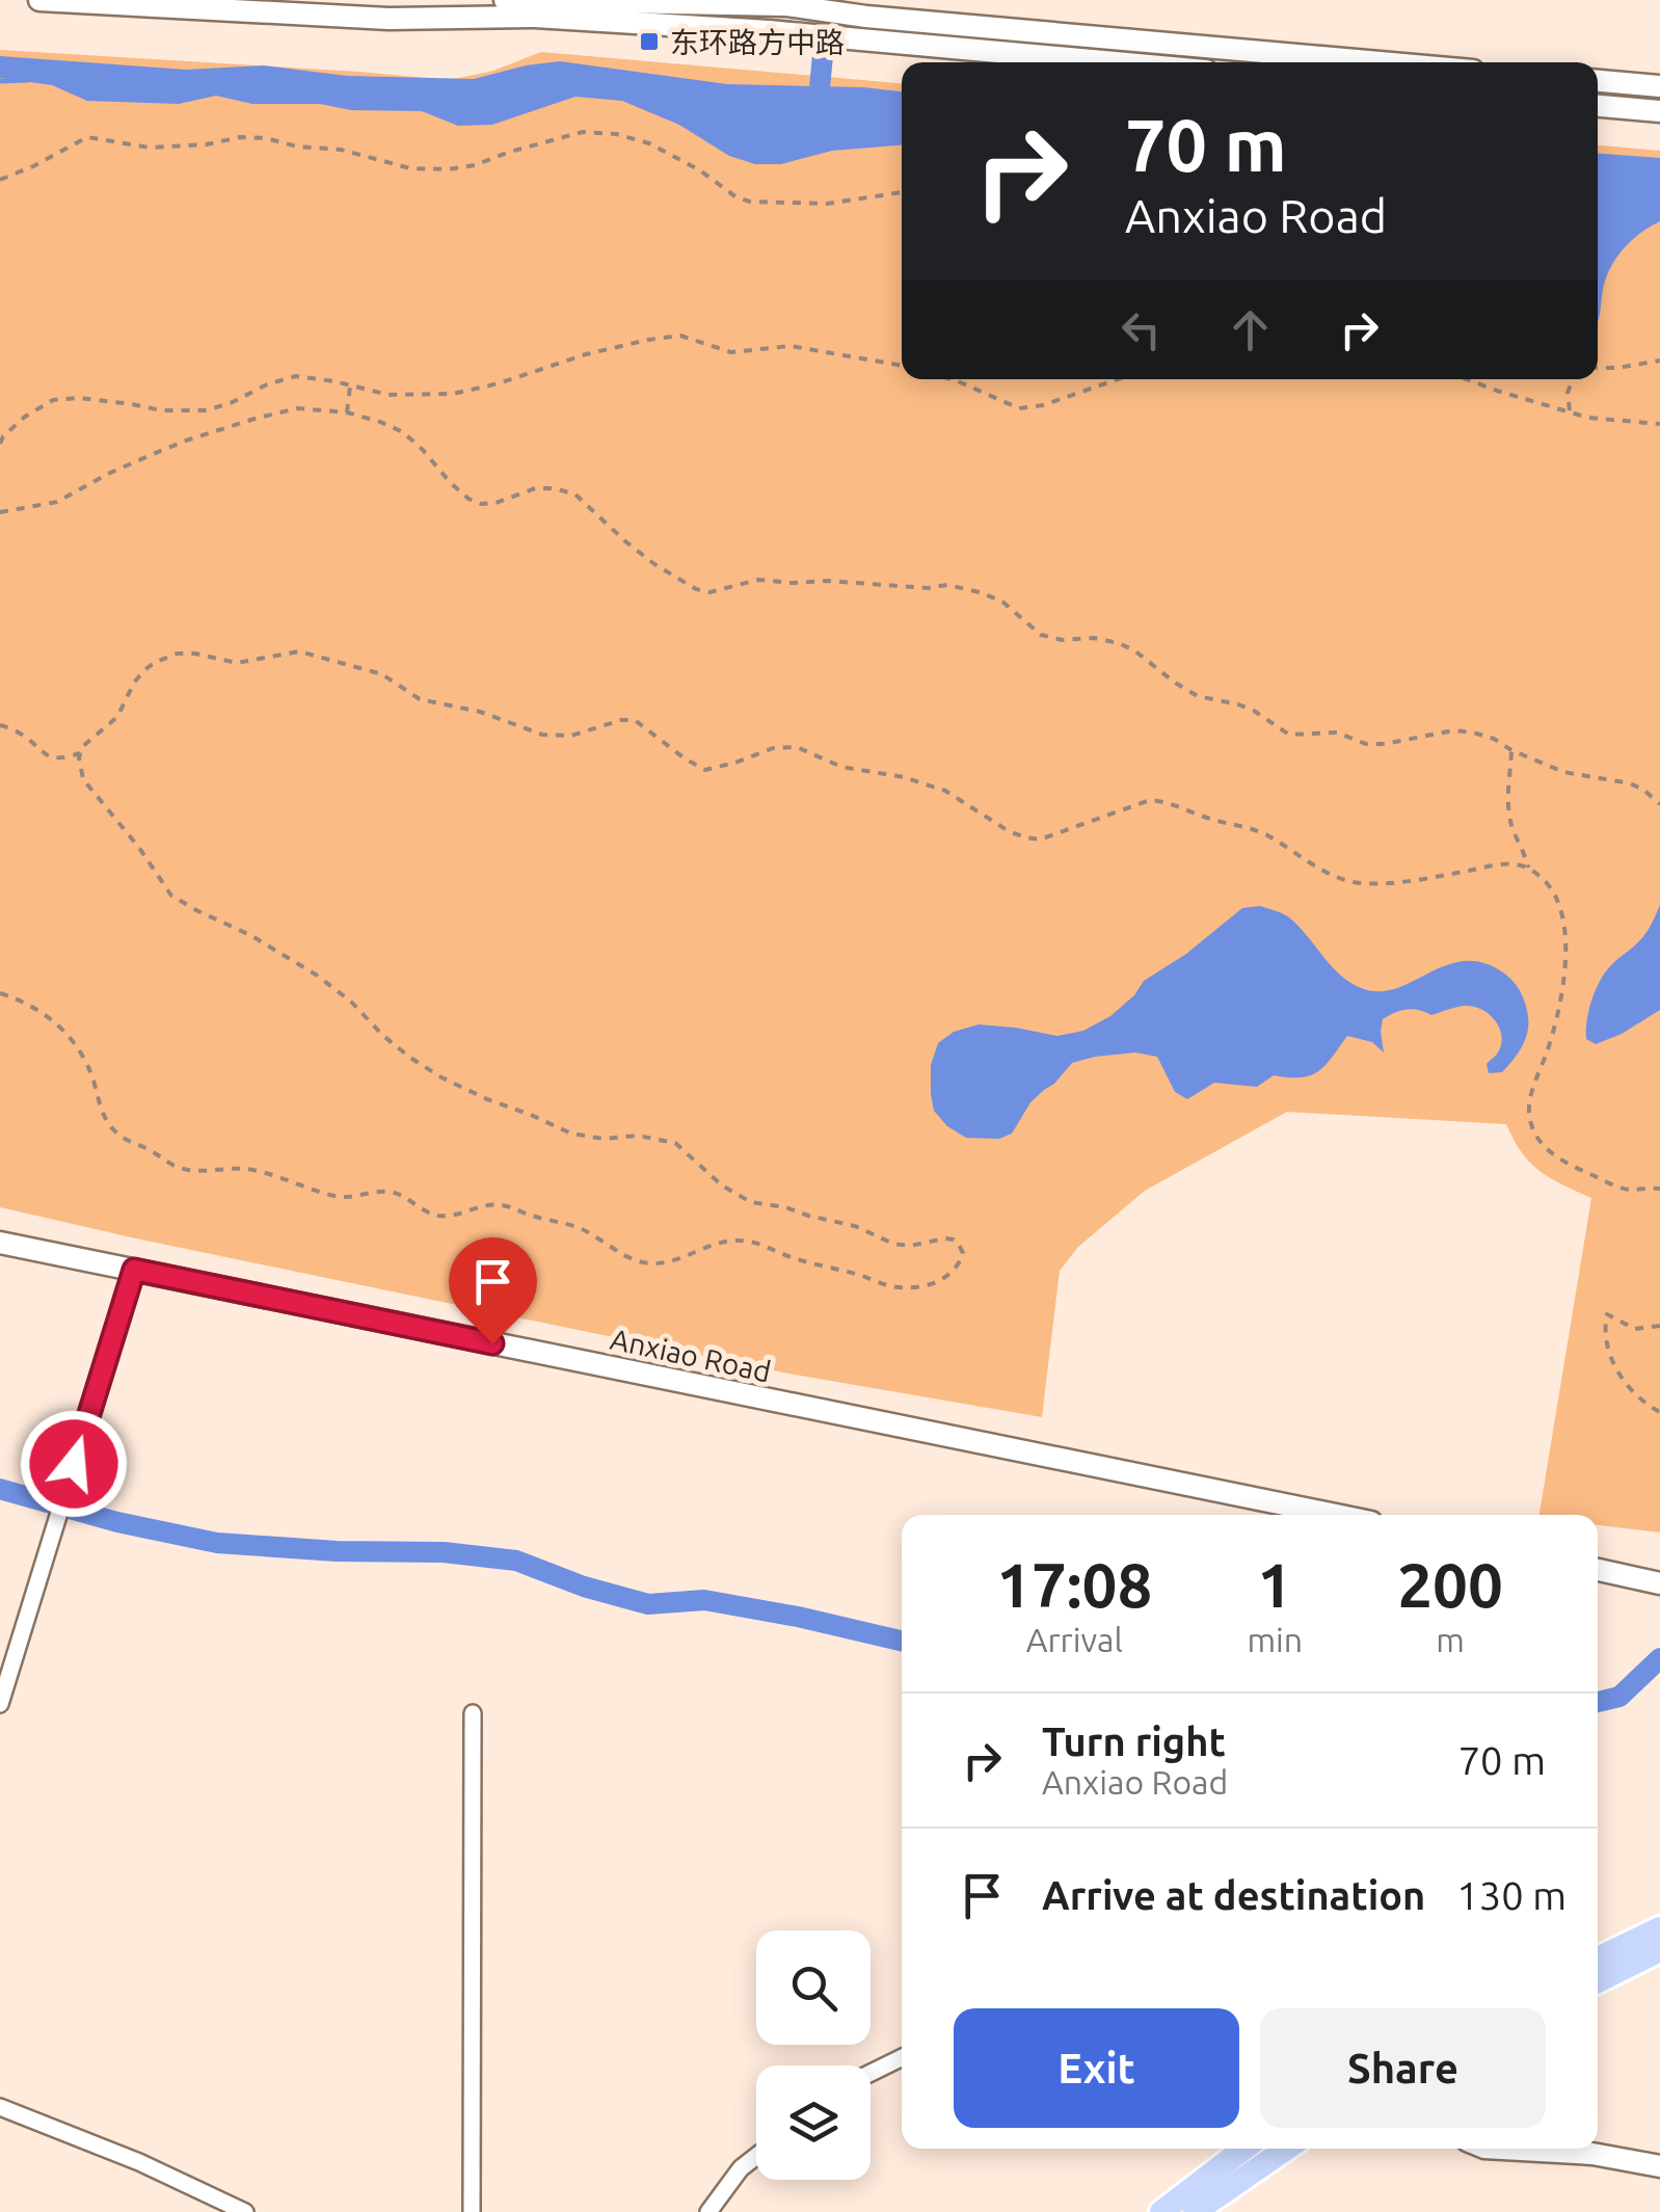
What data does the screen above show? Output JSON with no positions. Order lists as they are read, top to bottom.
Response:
{
  "streets": {
    "main road": ["Anxiao Road"]
  },
  "places": {
    "transit": ["东环路方中路"]
  },
  "page": {
    "turn": ["70 m", "Anxiao Road"],
    "eta": [
      "17:08",
      "Arrival",
      "1",
      "min",
      "200",
      "m"
    ],
    "list": [
      {
        "name": "Turn right",
        "note": "Anxiao Road",
        "value": "70 m"
      },
      {
        "name": "Arrive at destination",
        "value": "130 m"
      }
    ],
    "buttons": ["Exit", "Share"]
  }
}
